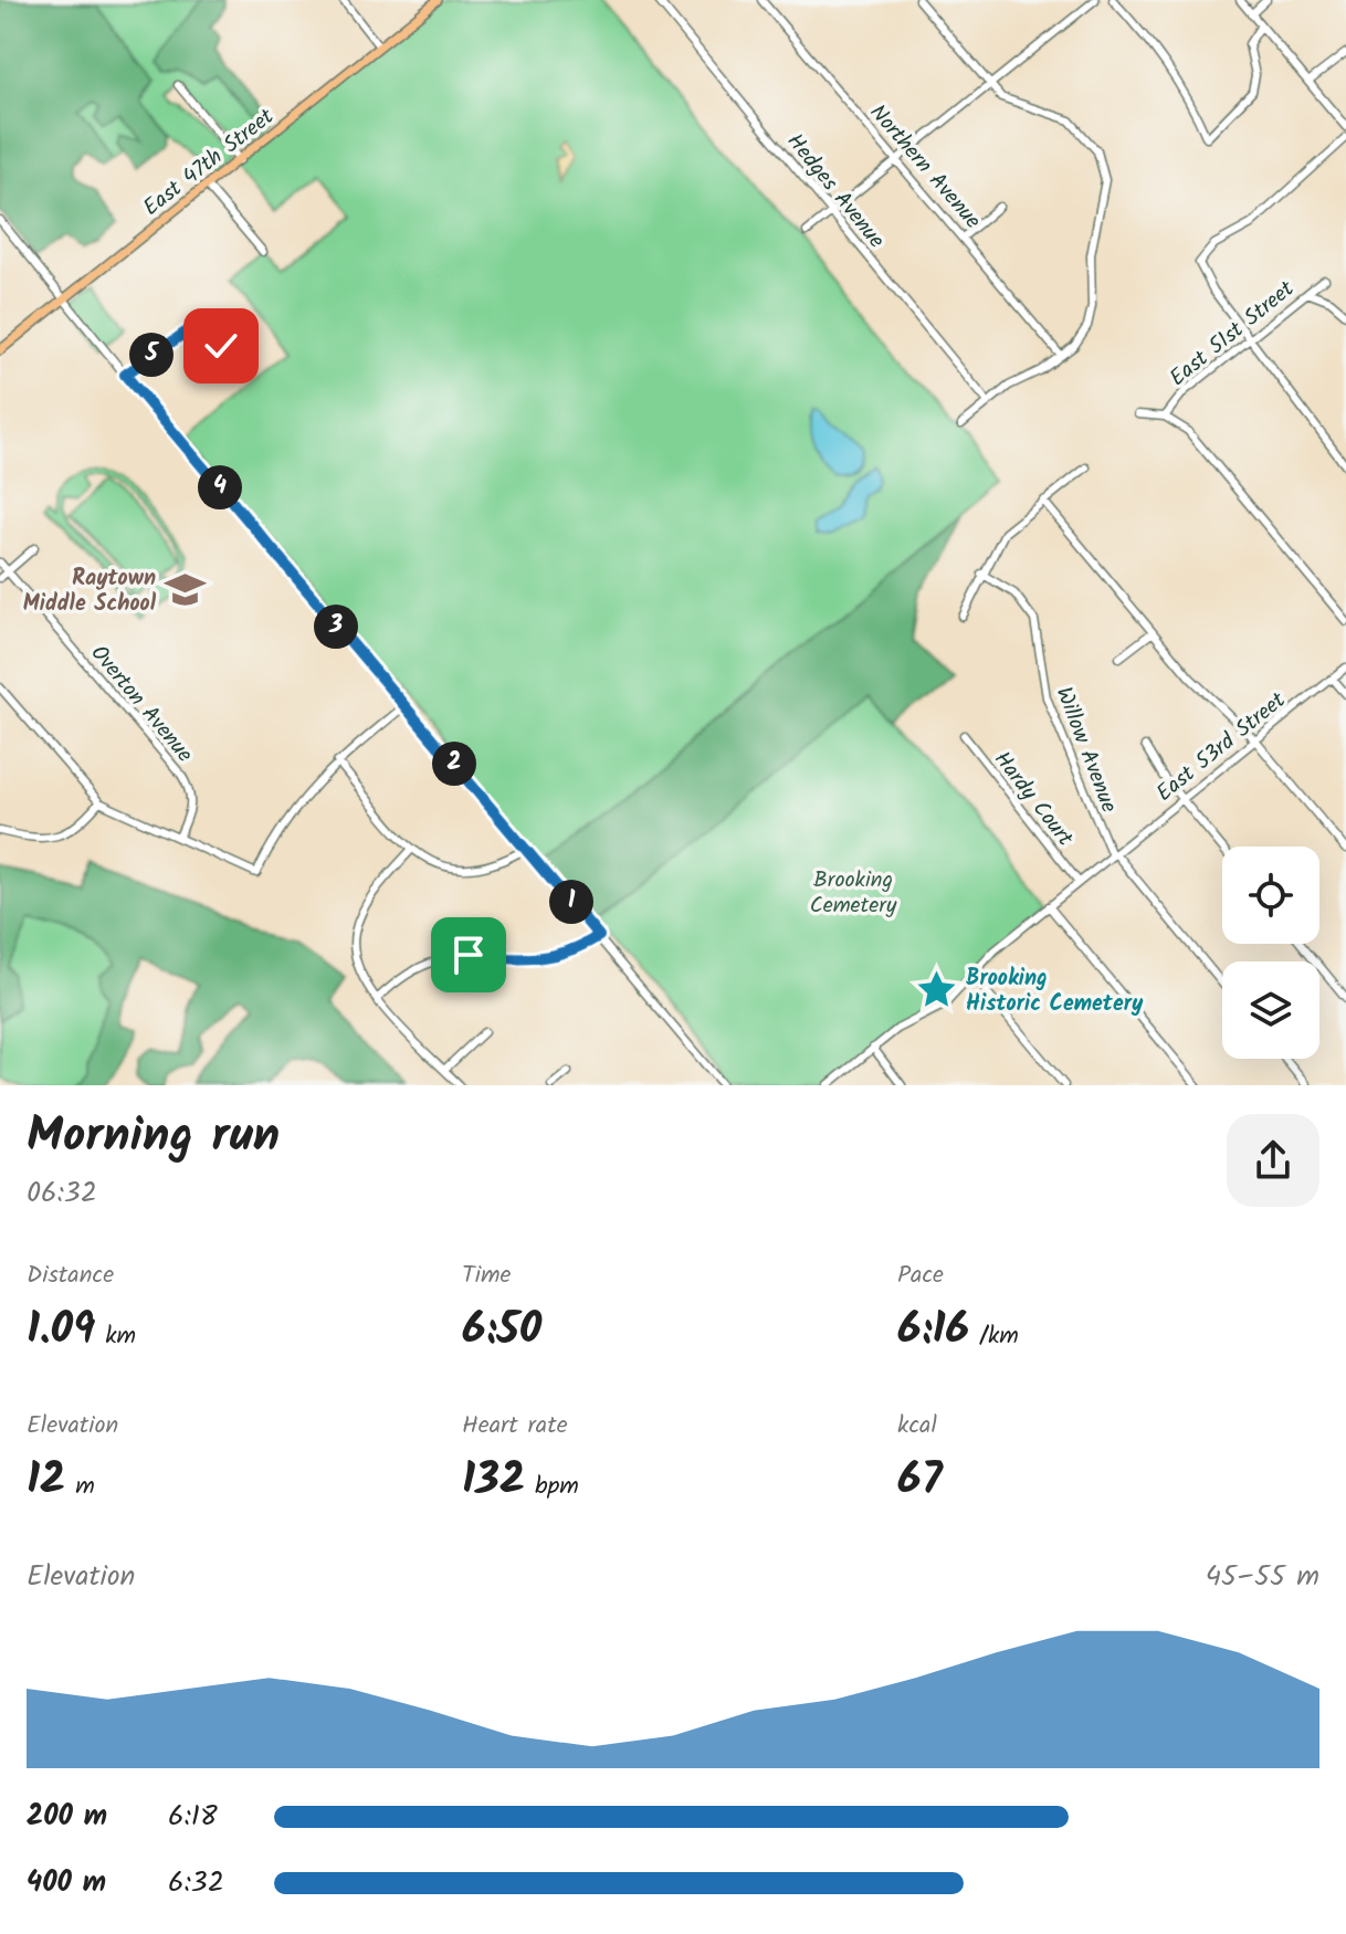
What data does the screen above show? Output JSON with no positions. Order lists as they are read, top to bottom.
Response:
{
  "streets": {
    "main road": ["East 47th Street"],
    "street": [
      "Northern Avenue",
      "Hedges Avenue",
      "East 51st Street",
      "Overton Avenue",
      "East 53rd Street",
      "Willow Avenue",
      "Hardy Court"
    ]
  },
  "crossings": [
    ["East 53rd Street", "Willow Avenue"],
    ["East 53rd Street", "Hardy Court"]
  ],
  "parks": ["Brooking Cemetery"],
  "places": {
    "school or university": ["Raytown Middle School"],
    "place": ["Brooking Historic Cemetery"]
  },
  "page": {
    "pins": [
      "5",
      "4",
      "3",
      "2",
      "1"
    ],
    "heading": ["Morning run", "06:32"],
    "stats": [
      ["Distance", "1.09 km"],
      ["Time", "6:50"],
      ["Pace", "6:16 /km"],
      ["Elevation", "12 m"],
      ["Heart rate", "132 bpm"],
      ["kcal", "67"]
    ],
    "chart": ["Elevation", "45–55 m"],
    "list": [
      {
        "name": "200 m",
        "note": "6:18"
      },
      {
        "name": "400 m",
        "note": "6:32"
      }
    ]
  }
}
